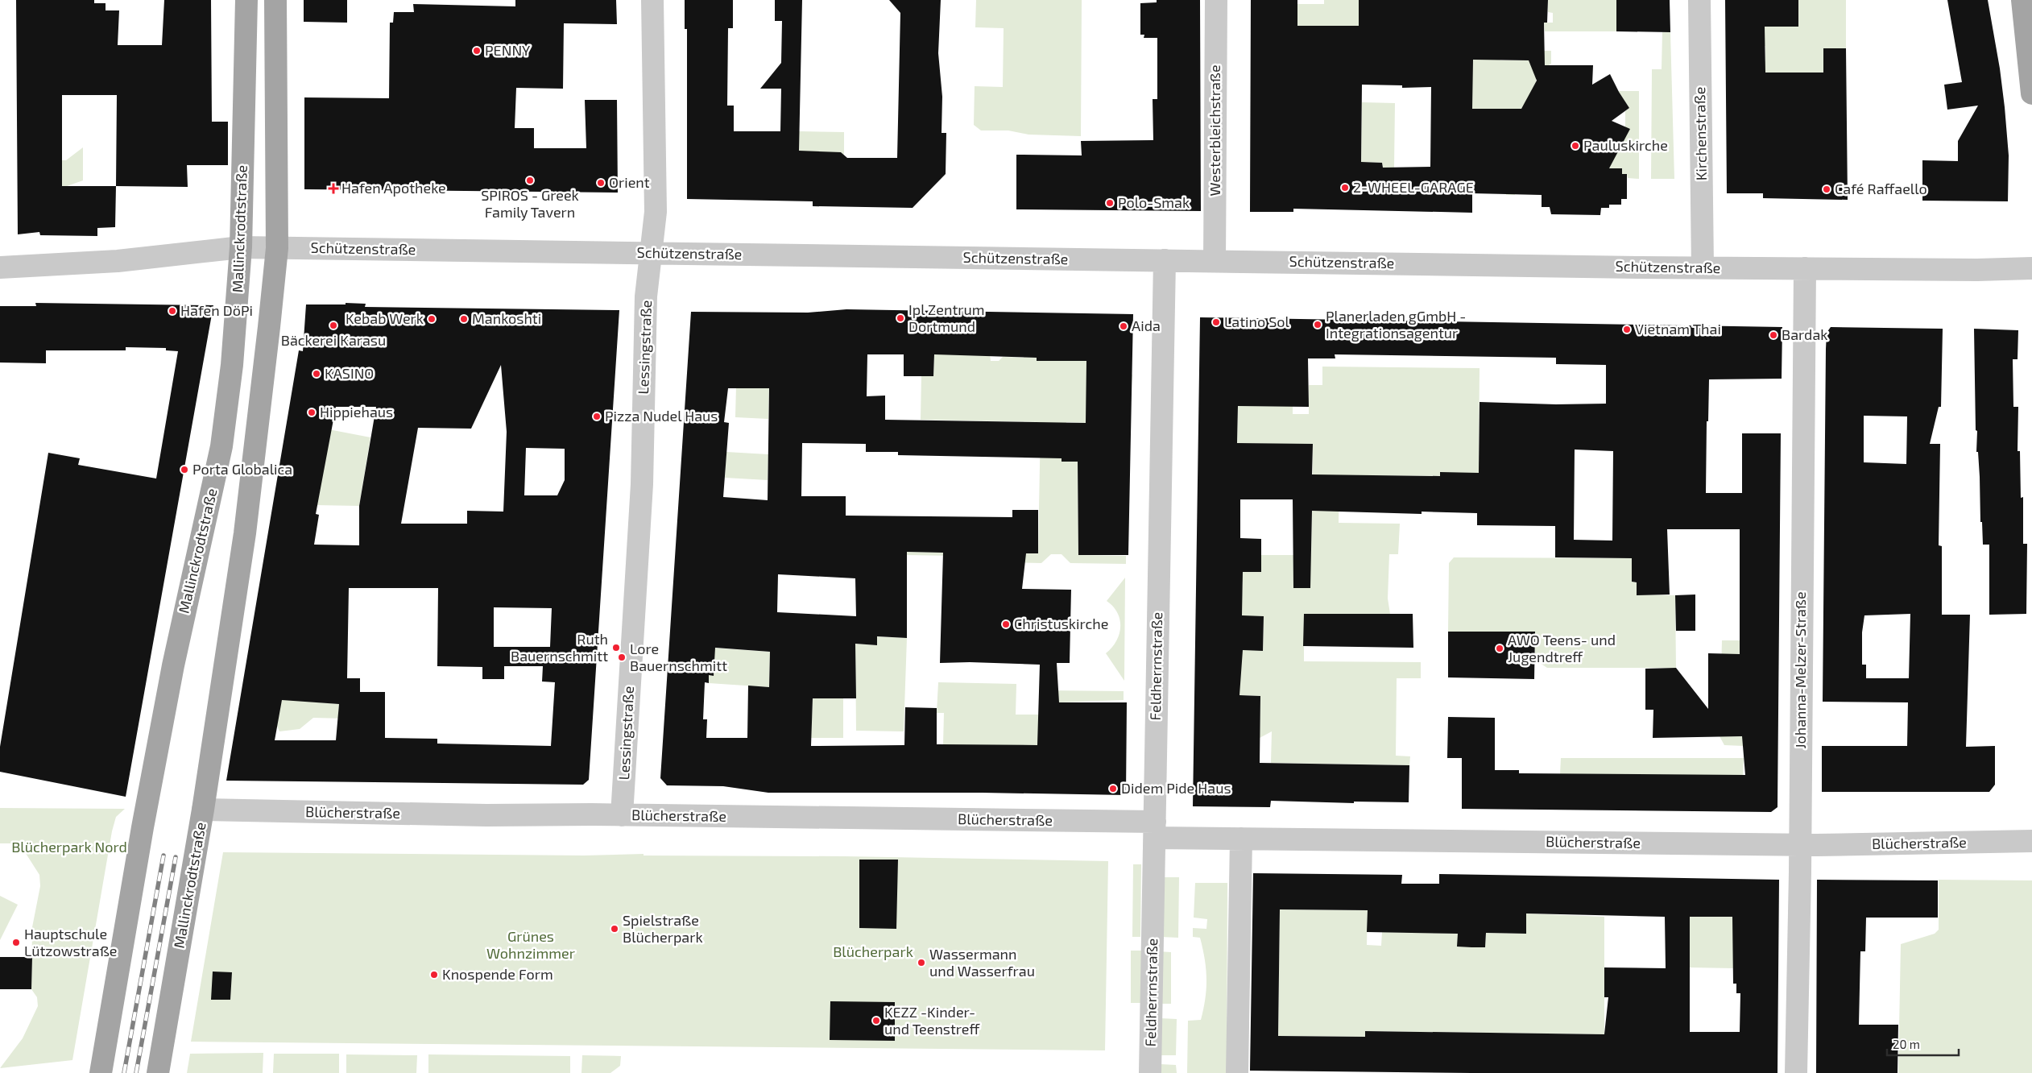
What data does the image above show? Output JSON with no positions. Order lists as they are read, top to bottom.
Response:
{
  "streets": {
    "main road": ["Mallinckrodtstraße"],
    "street": [
      "Westerbleichstraße",
      "Kirchenstraße",
      "Schützenstraße",
      "Lessingstraße",
      "Feldherrnstraße",
      "Johanna-Melzer-Straße",
      "Blücherstraße"
    ]
  },
  "crossings": [
    ["Westerbleichstraße", "Schützenstraße"],
    ["Kirchenstraße", "Schützenstraße"],
    ["Mallinckrodtstraße", "Schützenstraße"],
    ["Mallinckrodtstraße", "Blücherstraße"],
    ["Schützenstraße", "Lessingstraße"],
    ["Schützenstraße", "Feldherrnstraße"],
    ["Schützenstraße", "Johanna-Melzer-Straße"],
    ["Lessingstraße", "Blücherstraße"],
    ["Feldherrnstraße", "Blücherstraße"],
    ["Johanna-Melzer-Straße", "Blücherstraße"]
  ],
  "parks": ["Blücherpark Nord", "Grünes Wohnzimmer", "Blücherpark"],
  "places": {
    "other": [
      "PENNY",
      "Pauluskirche",
      "SPIROS - Greek Family Tavern",
      "Orient",
      "2-WHEEL-GARAGE",
      "Café Raffaello",
      "Polo-Smak",
      "Hafen DöPi",
      "Ipl Zentrum Dortmund",
      "Kebab Werk",
      "Mankoshti",
      "Latino Sol",
      "Planerladen gGmbH - Integrationsagentur",
      "Bäckerei Karasu",
      "Aida",
      "Vietnam Thai",
      "Bardak",
      "KASINO",
      "Hippiehaus",
      "Pizza Nudel Haus",
      "Porta Globalica",
      "Christuskirche",
      "Ruth Bauernschmitt",
      "AWO Teens- und Jugendtreff",
      "Lore Bauernschmitt",
      "Didem Pide Haus",
      "Spielstraße Blücherpark",
      "Hauptschule Lützowstraße",
      "Wassermann und Wasserfrau",
      "Knospende Form",
      "KEZZ -Kinder- und Teenstreff"
    ],
    "health": ["Hafen Apotheke"]
  },
  "scale_bar": "20 m"
}
